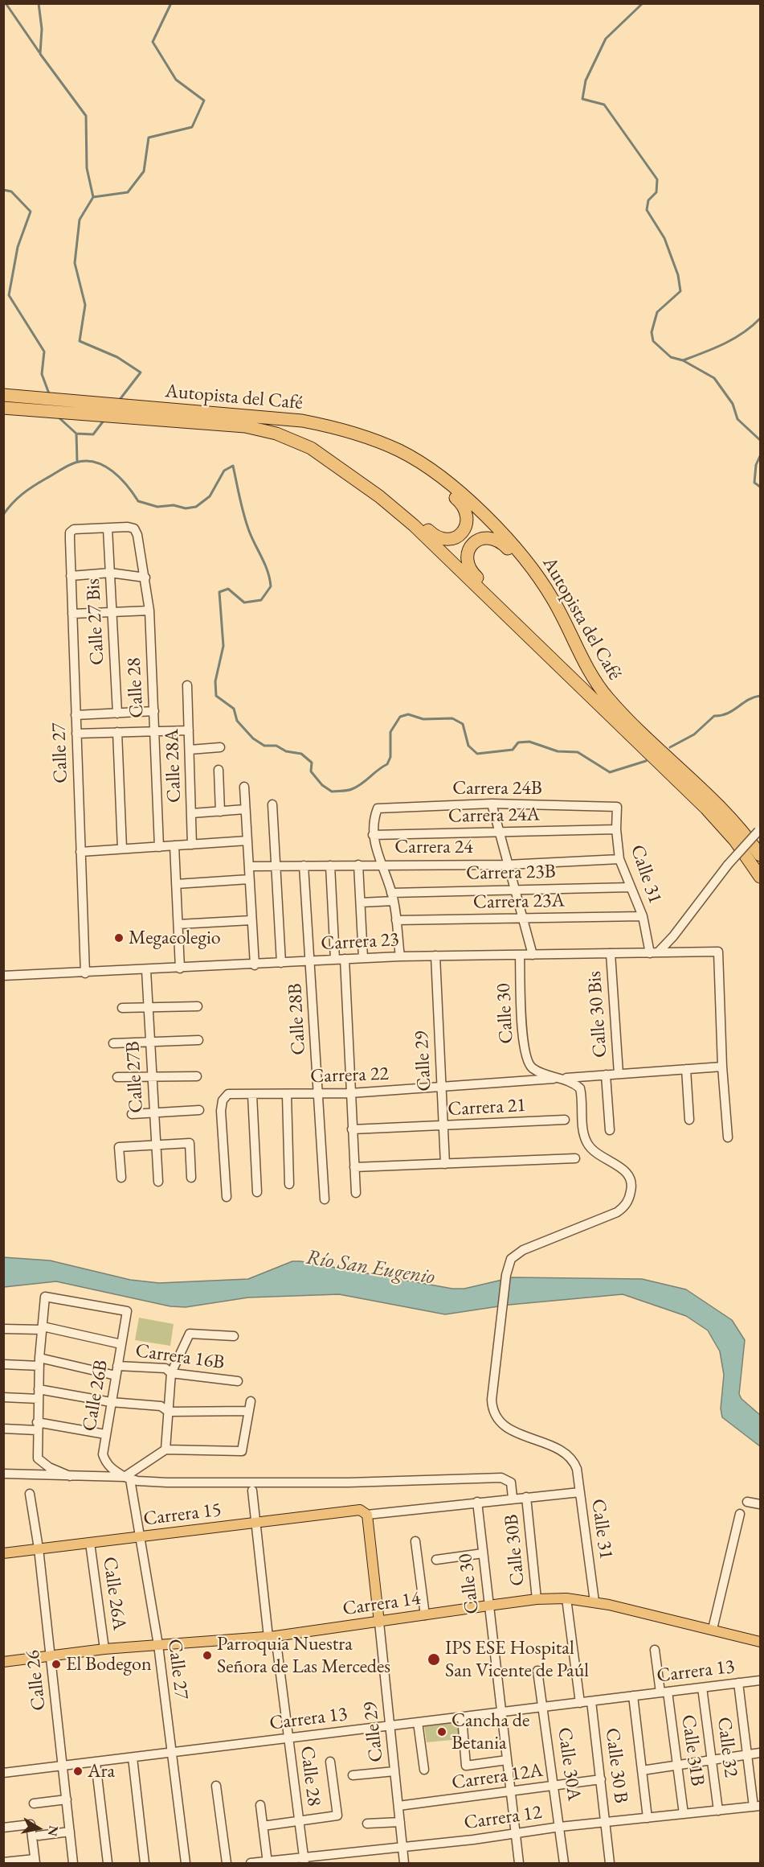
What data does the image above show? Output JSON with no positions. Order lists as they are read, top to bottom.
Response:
{
  "streets": {
    "highway": ["Autopista del Café"],
    "main road": ["Calle 29", "Carrera 15", "Carrera 14"],
    "street": [
      "Calle 27 Bis",
      "Calle 28",
      "Calle 27",
      "Calle 28A",
      "Carrera 24B",
      "Carrera 24A",
      "Carrera 24",
      "Carrera 23B",
      "Calle 31",
      "Carrera 23A",
      "Carrera 23",
      "Calle 30",
      "Calle 30 Bis",
      "Calle 28B",
      "Carrera 22",
      "Calle 27B",
      "Carrera 21",
      "Carrera 16B",
      "Calle 26B",
      "Calle 30B",
      "Calle 26A",
      "Carrera 13",
      "Calle 26",
      "Calle 32",
      "Calle 31B",
      "Calle 30A",
      "Calle 30 B",
      "Carrera 12A",
      "Carrera 12"
    ]
  },
  "crossings": [
    ["Calle 27 Bis", "Calle 28"],
    ["Calle 27 Bis", "Calle 27"],
    ["Calle 28", "Calle 27"],
    ["Calle 28", "Carrera 15"],
    ["Calle 28", "Carrera 14"],
    ["Calle 28", "Carrera 13"],
    ["Calle 28", "Carrera 12"],
    ["Calle 27", "Carrera 23"],
    ["Calle 27", "Calle 26B"],
    ["Calle 27", "Carrera 15"],
    ["Calle 27", "Carrera 14"],
    ["Calle 27", "Carrera 13"],
    ["Carrera 24B", "Carrera 24A"],
    ["Carrera 24B", "Calle 31"],
    ["Carrera 24A", "Calle 31"],
    ["Carrera 24", "Calle 31"],
    ["Carrera 24", "Calle 28B"],
    ["Carrera 23B", "Calle 31"],
    ["Calle 31", "Carrera 23A"],
    ["Calle 31", "Carrera 23"],
    ["Calle 31", "Calle 30"],
    ["Calle 31", "Carrera 15"],
    ["Calle 31", "Carrera 14"],
    ["Carrera 23", "Calle 30"],
    ["Carrera 23", "Calle 30 Bis"],
    ["Carrera 23", "Calle 28B"],
    ["Carrera 23", "Calle 29"],
    ["Carrera 23", "Carrera 22"],
    ["Carrera 23", "Calle 27B"],
    ["Calle 30", "Carrera 22"],
    ["Calle 30", "Carrera 15"],
    ["Calle 30", "Carrera 14"],
    ["Calle 30", "Carrera 13"],
    ["Calle 30", "Carrera 12A"],
    ["Calle 30", "Carrera 12"],
    ["Calle 30 Bis", "Carrera 22"],
    ["Calle 28B", "Carrera 22"],
    ["Calle 29", "Carrera 22"],
    ["Calle 29", "Carrera 21"],
    ["Calle 29", "Carrera 15"],
    ["Calle 29", "Carrera 14"],
    ["Calle 29", "Carrera 13"],
    ["Calle 29", "Carrera 12A"],
    ["Calle 29", "Carrera 12"],
    ["Carrera 16B", "Calle 26B"],
    ["Carrera 15", "Calle 30B"],
    ["Carrera 15", "Calle 26A"],
    ["Carrera 15", "Calle 26"],
    ["Calle 30B", "Carrera 14"],
    ["Calle 26A", "Carrera 14"],
    ["Carrera 14", "Calle 26"],
    ["Carrera 13", "Calle 26"],
    ["Carrera 13", "Calle 32"],
    ["Carrera 13", "Calle 31B"],
    ["Carrera 13", "Calle 30A"],
    ["Carrera 13", "Calle 30 B"],
    ["Calle 32", "Carrera 12"],
    ["Calle 31B", "Carrera 12"],
    ["Calle 30A", "Carrera 12A"],
    ["Calle 30A", "Carrera 12"],
    ["Calle 30 B", "Carrera 12A"],
    ["Calle 30 B", "Carrera 12"]
  ],
  "water": ["Río San Eugenio"],
  "places": [
    "Megacolegio",
    "Parroquia Nuestra Señora de Las Mercedes",
    "IPS ESE Hospital San Vicente de Paúl",
    "El Bodegon",
    "Cancha de Betania",
    "Ara"
  ],
  "north": "right"
}
